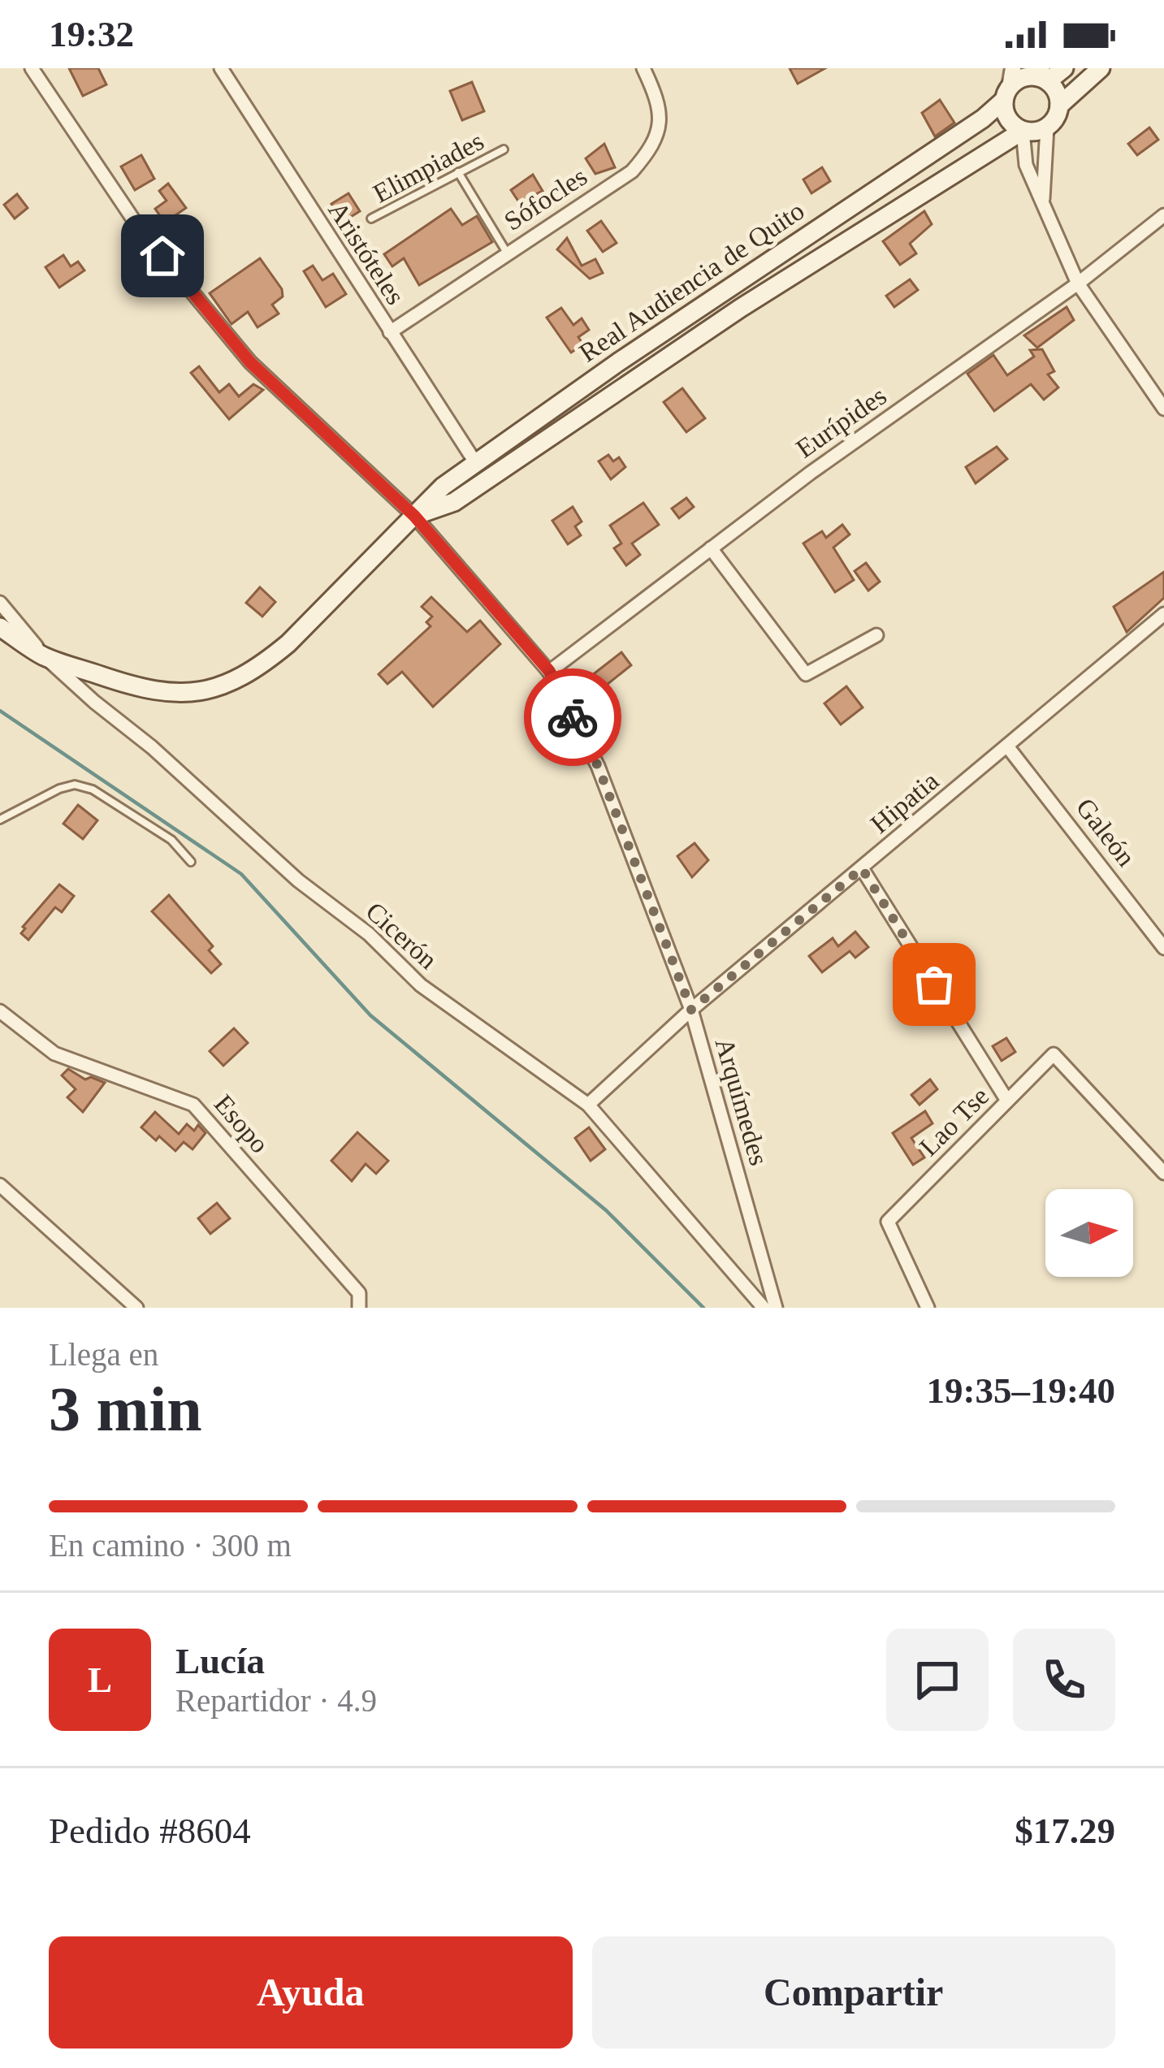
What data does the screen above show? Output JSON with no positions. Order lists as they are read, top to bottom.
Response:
{
  "streets": {
    "main road": ["Real Audiencia de Quito"],
    "street": [
      "Sófocles",
      "Aristóteles",
      "Eurípides",
      "Hipatia",
      "Galeón",
      "Cicerón",
      "Arquímedes",
      "Lao Tse",
      "Esopo"
    ],
    "lane": ["Elimpiades"]
  },
  "crossings": [
    ["Sófocles", "Aristóteles"],
    ["Aristóteles", "Real Audiencia de Quito"],
    ["Real Audiencia de Quito", "Cicerón"],
    ["Real Audiencia de Quito", "Arquímedes"],
    ["Eurípides", "Arquímedes"],
    ["Hipatia", "Galeón"],
    ["Hipatia", "Cicerón"],
    ["Hipatia", "Arquímedes"]
  ],
  "north": "right",
  "page": {
    "status": "19:32",
    "heading": ["3 min", "Llega en", "19:35–19:40"],
    "panel": [
      "Lucía",
      "Repartidor · 4.9",
      "Pedido #8604",
      "$17.29"
    ],
    "bar": "En camino · 300 m",
    "round": "L",
    "buttons": ["Ayuda", "Compartir"]
  }
}
